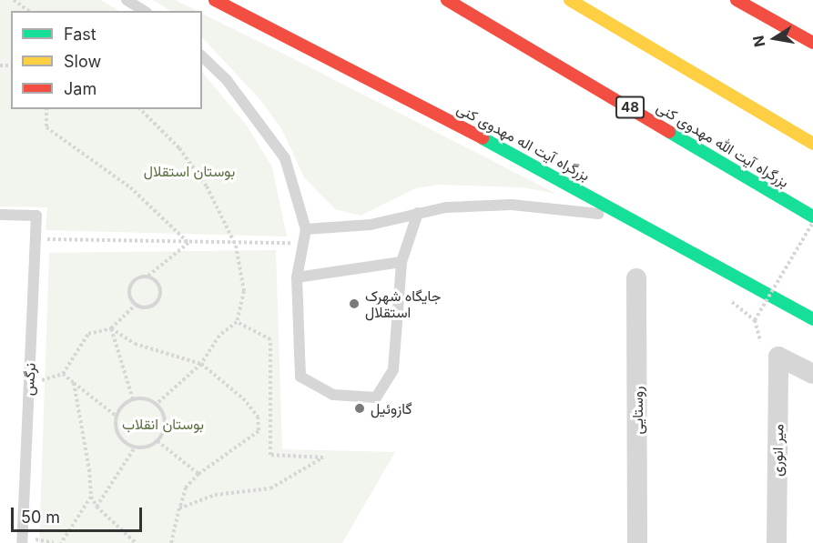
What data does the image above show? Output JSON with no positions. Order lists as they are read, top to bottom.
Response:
{
  "streets": {
    "main road": ["48", "بزرگراه آیت اله مهدوی کنی", "بزرگراه آیت الله مهدوی کنی"],
    "street": ["روستایی", "میر انوری"],
    "lane": ["نرگس"]
  },
  "parks": ["بوستان استقلال", "بوستان انقلاب"],
  "places": ["جایگاه شهرک استقلال", "گازوئیل"],
  "legend": ["Fast", "Slow", "Jam"],
  "scale_bar": "50 m",
  "north": "left"
}
